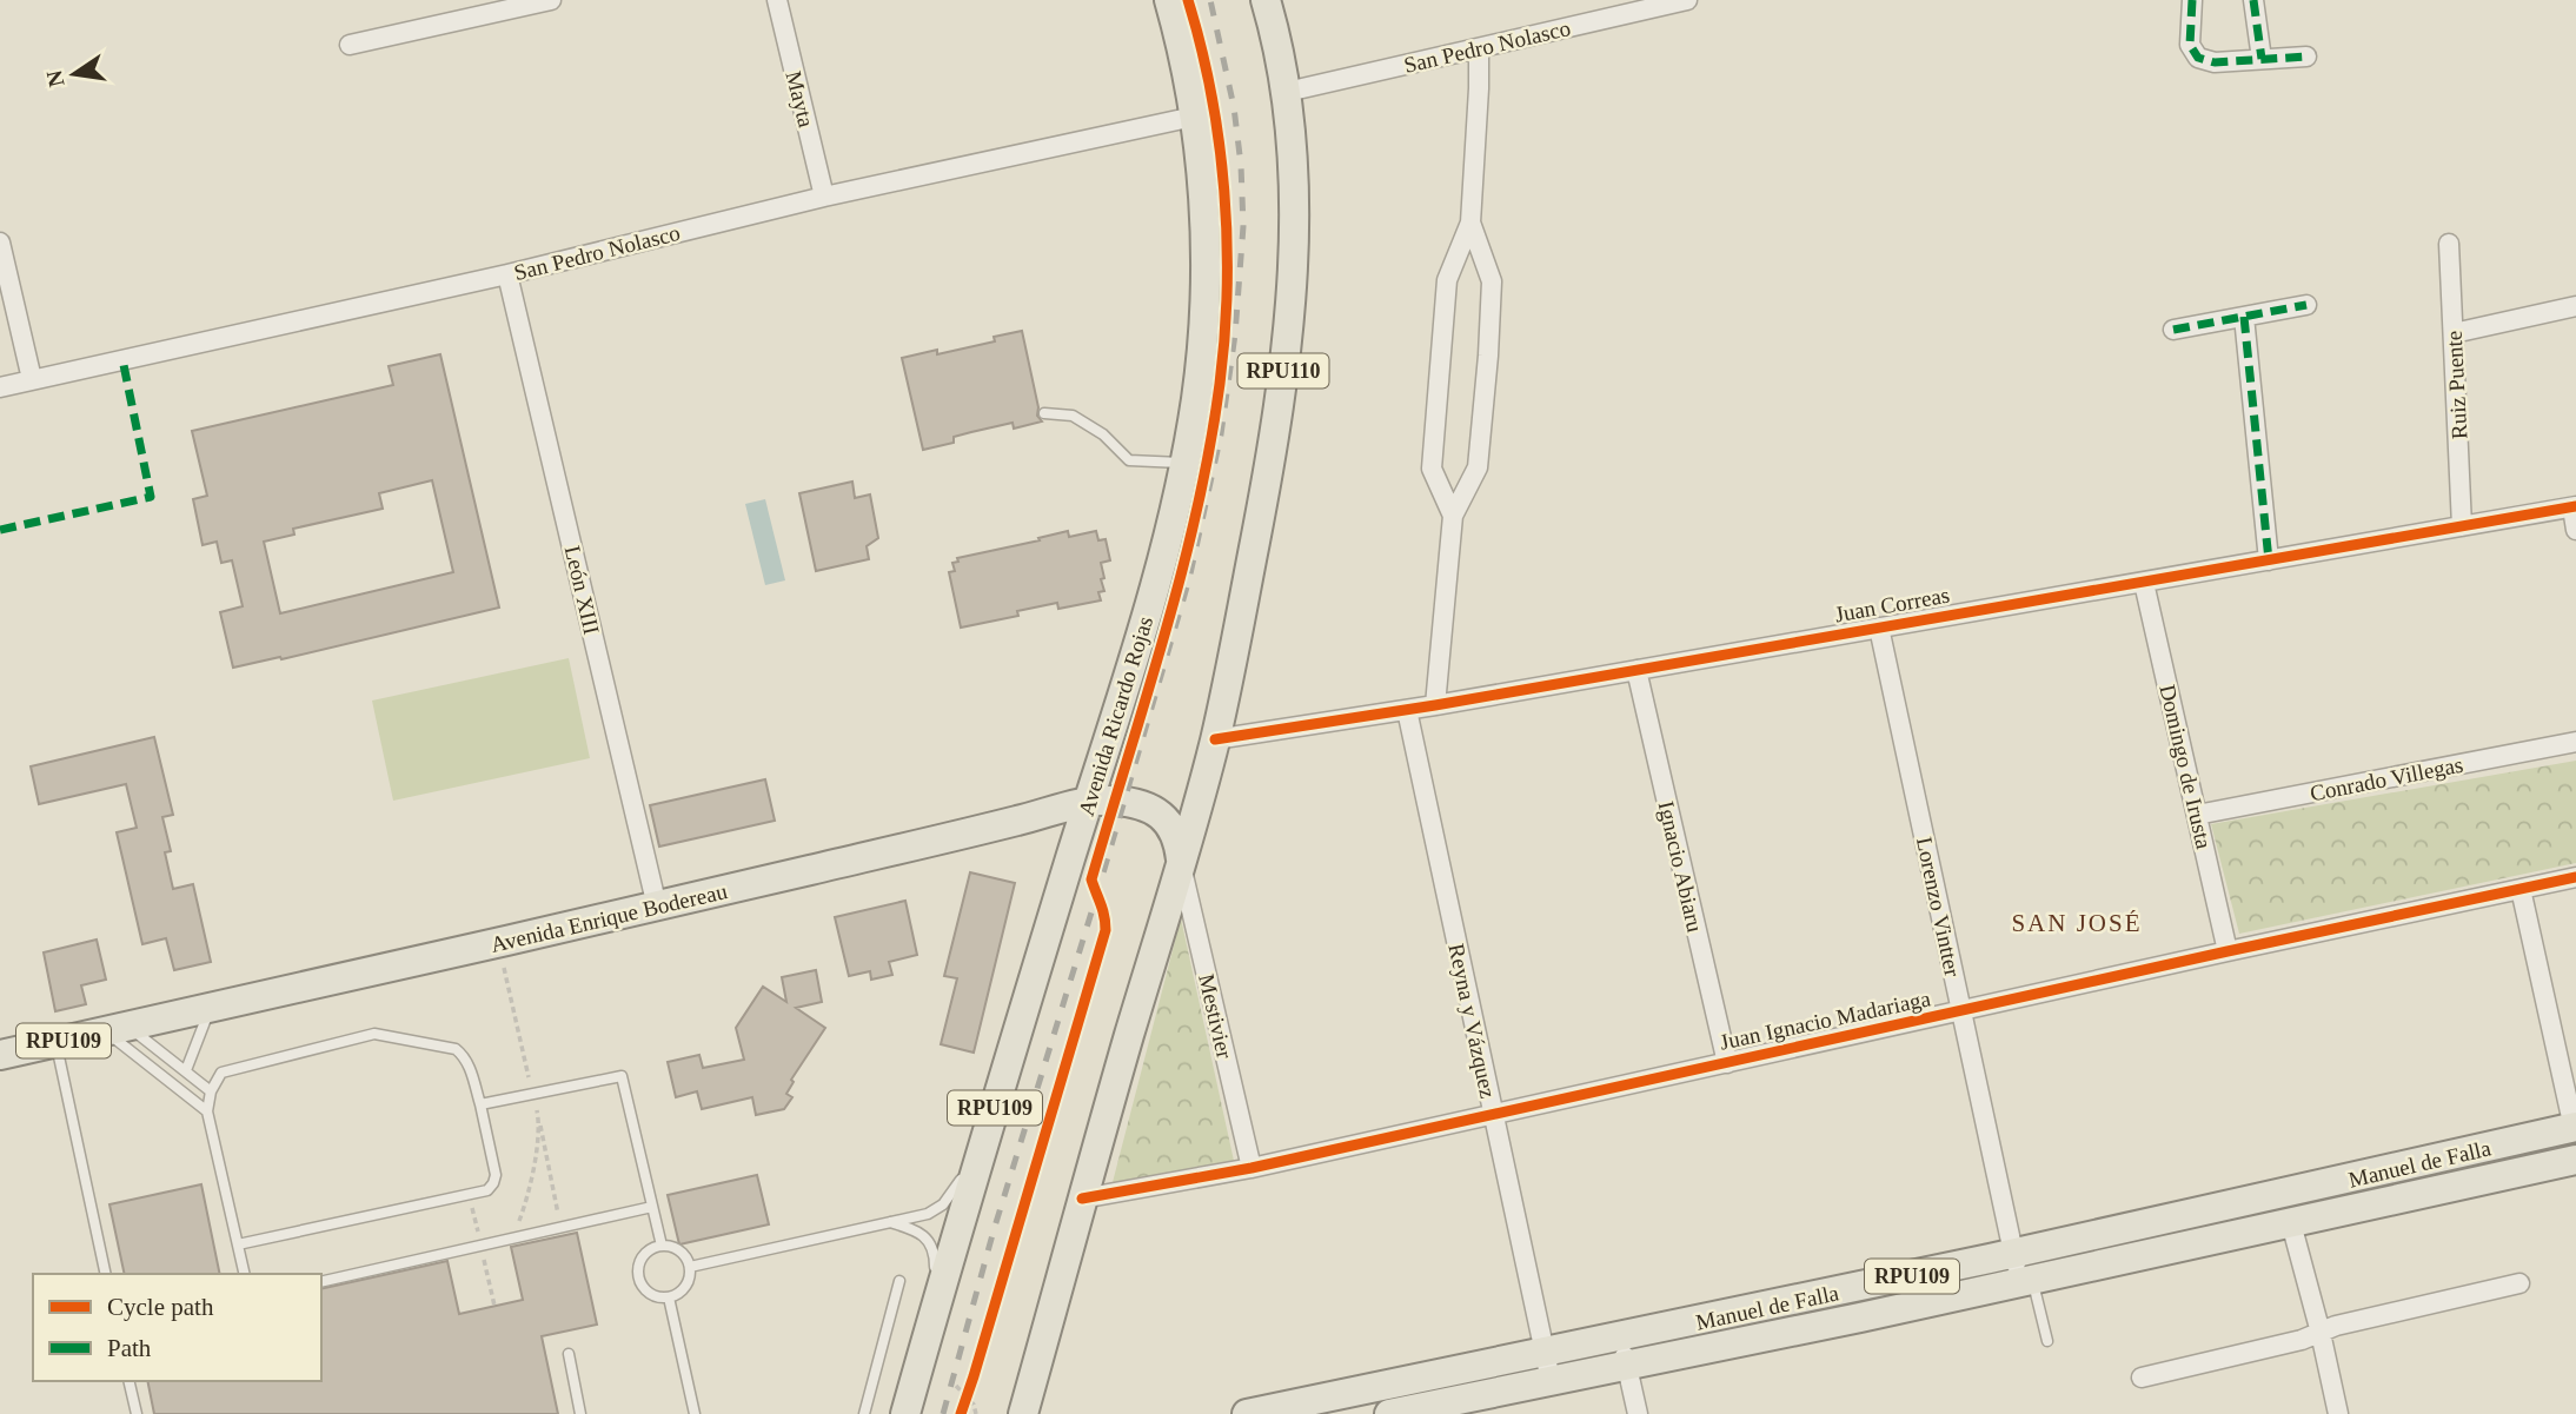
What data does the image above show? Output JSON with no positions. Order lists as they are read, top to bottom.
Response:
{
  "streets": {
    "main road": [
      "RPU110",
      "Avenida Ricardo Rojas",
      "Avenida Enrique Bodereau",
      "RPU109",
      "Manuel de Falla"
    ],
    "street": [
      "San Pedro Nolasco",
      "Mayta",
      "Ruiz Puente",
      "León XIII",
      "Juan Correas",
      "Domingo de Irusta",
      "Conrado Villegas",
      "Ignacio Abiaru",
      "Lorenzo Vintter",
      "Mestivier",
      "Juan Ignacio Madariaga",
      "Reyna y Vázquez"
    ]
  },
  "crossings": [
    ["San Pedro Nolasco", "Mayta"],
    ["San Pedro Nolasco", "RPU110"],
    ["San Pedro Nolasco", "León XIII"],
    ["San Pedro Nolasco", "Avenida Ricardo Rojas"],
    ["RPU110", "Juan Correas"],
    ["RPU110", "Avenida Enrique Bodereau"],
    ["RPU110", "Mestivier"],
    ["Ruiz Puente", "Juan Correas"],
    ["León XIII", "Avenida Enrique Bodereau"],
    ["Juan Correas", "Domingo de Irusta"],
    ["Juan Correas", "Ignacio Abiaru"],
    ["Juan Correas", "Lorenzo Vintter"],
    ["Juan Correas", "Reyna y Vázquez"],
    ["Avenida Ricardo Rojas", "Avenida Enrique Bodereau"],
    ["Domingo de Irusta", "Conrado Villegas"],
    ["Domingo de Irusta", "Juan Ignacio Madariaga"],
    ["Ignacio Abiaru", "Juan Ignacio Madariaga"],
    ["Lorenzo Vintter", "Juan Ignacio Madariaga"],
    ["Lorenzo Vintter", "Manuel de Falla"],
    ["Avenida Enrique Bodereau", "Mestivier"],
    ["Mestivier", "Juan Ignacio Madariaga"],
    ["Juan Ignacio Madariaga", "Reyna y Vázquez"],
    ["Reyna y Vázquez", "Manuel de Falla"]
  ],
  "districts": ["SAN JOSÉ"],
  "legend": ["Cycle path", "Path"],
  "north": "left"
}
